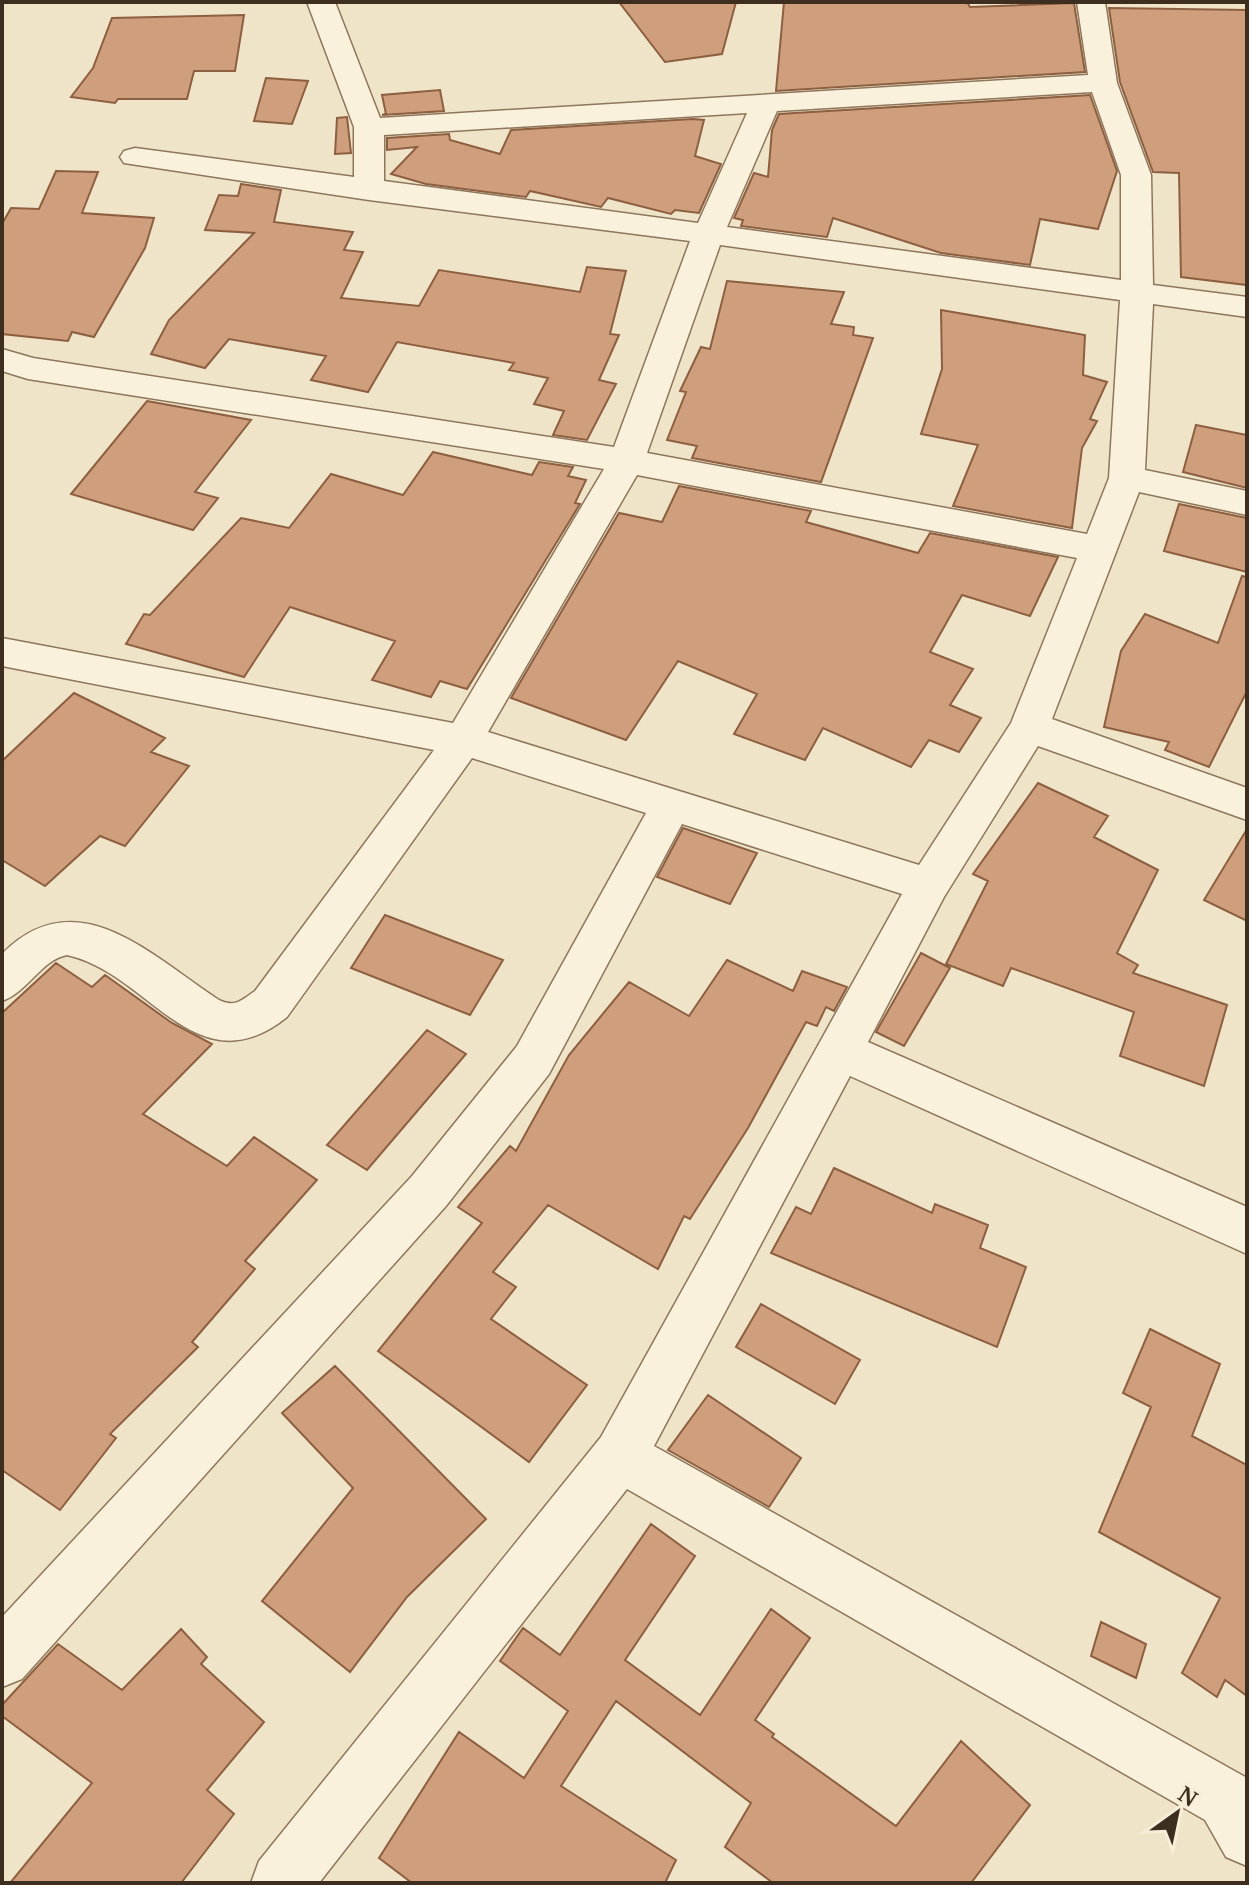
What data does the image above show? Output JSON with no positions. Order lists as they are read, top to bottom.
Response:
{
  "north": "top right"
}
